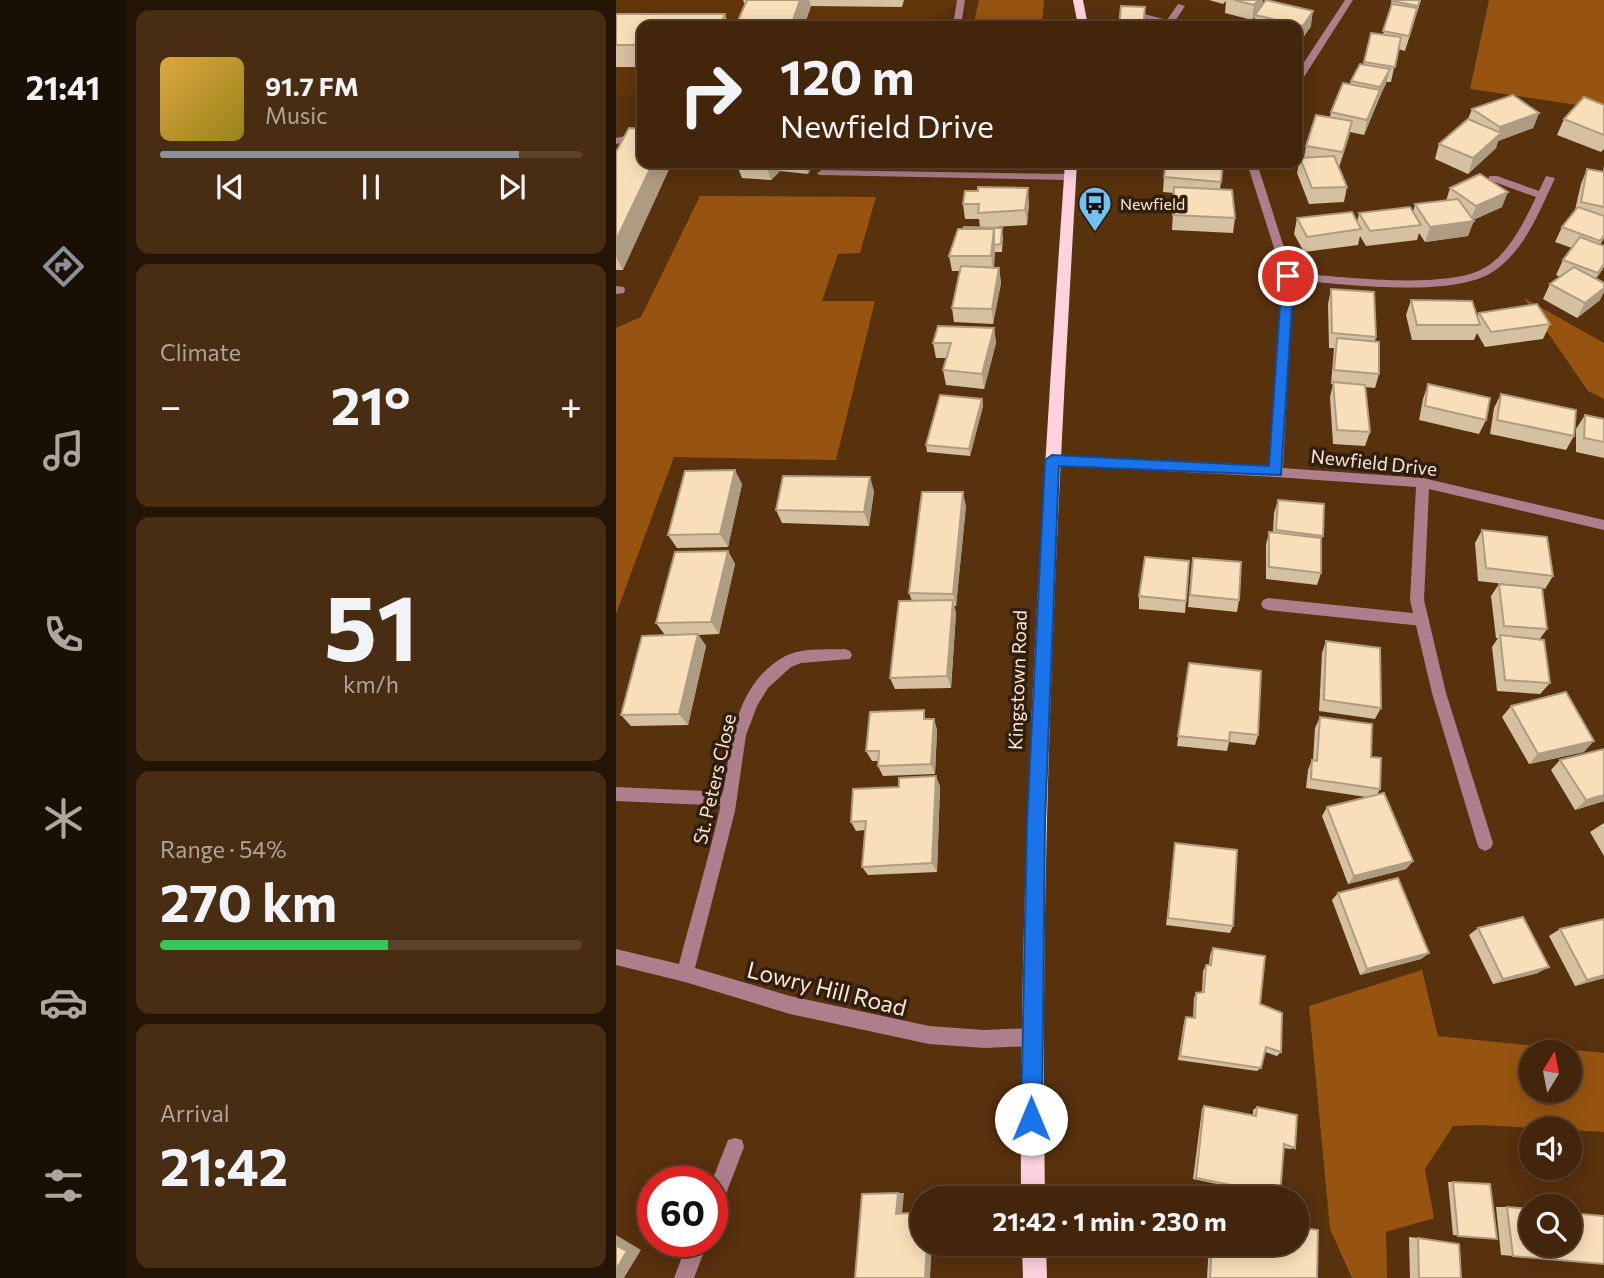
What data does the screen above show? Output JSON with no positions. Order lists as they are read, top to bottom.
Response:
{
  "streets": {
    "main road": ["Kingstown Road"],
    "street": ["Newfield Drive", "St. Peters Close", "Lowry Hill Road"]
  },
  "crossings": [
    ["Newfield Drive", "Kingstown Road"],
    ["Kingstown Road", "Lowry Hill Road"],
    ["St. Peters Close", "Lowry Hill Road"]
  ],
  "places": {
    "bus stop": ["Newfield"]
  },
  "north": "top",
  "page": {
    "tabs": "21:41",
    "turn": ["120 m", "Newfield Drive"],
    "song": ["91.7 FM", "Music"],
    "tile": [
      "Climate",
      ["51", "km/h"],
      ["Range · 54%", "270 km"],
      ["Arrival", "21:42"]
    ],
    "heat": ["−", "21°", "+"],
    "limit": "60",
    "trip": "21:42 · 1 min · 230 m"
  }
}
